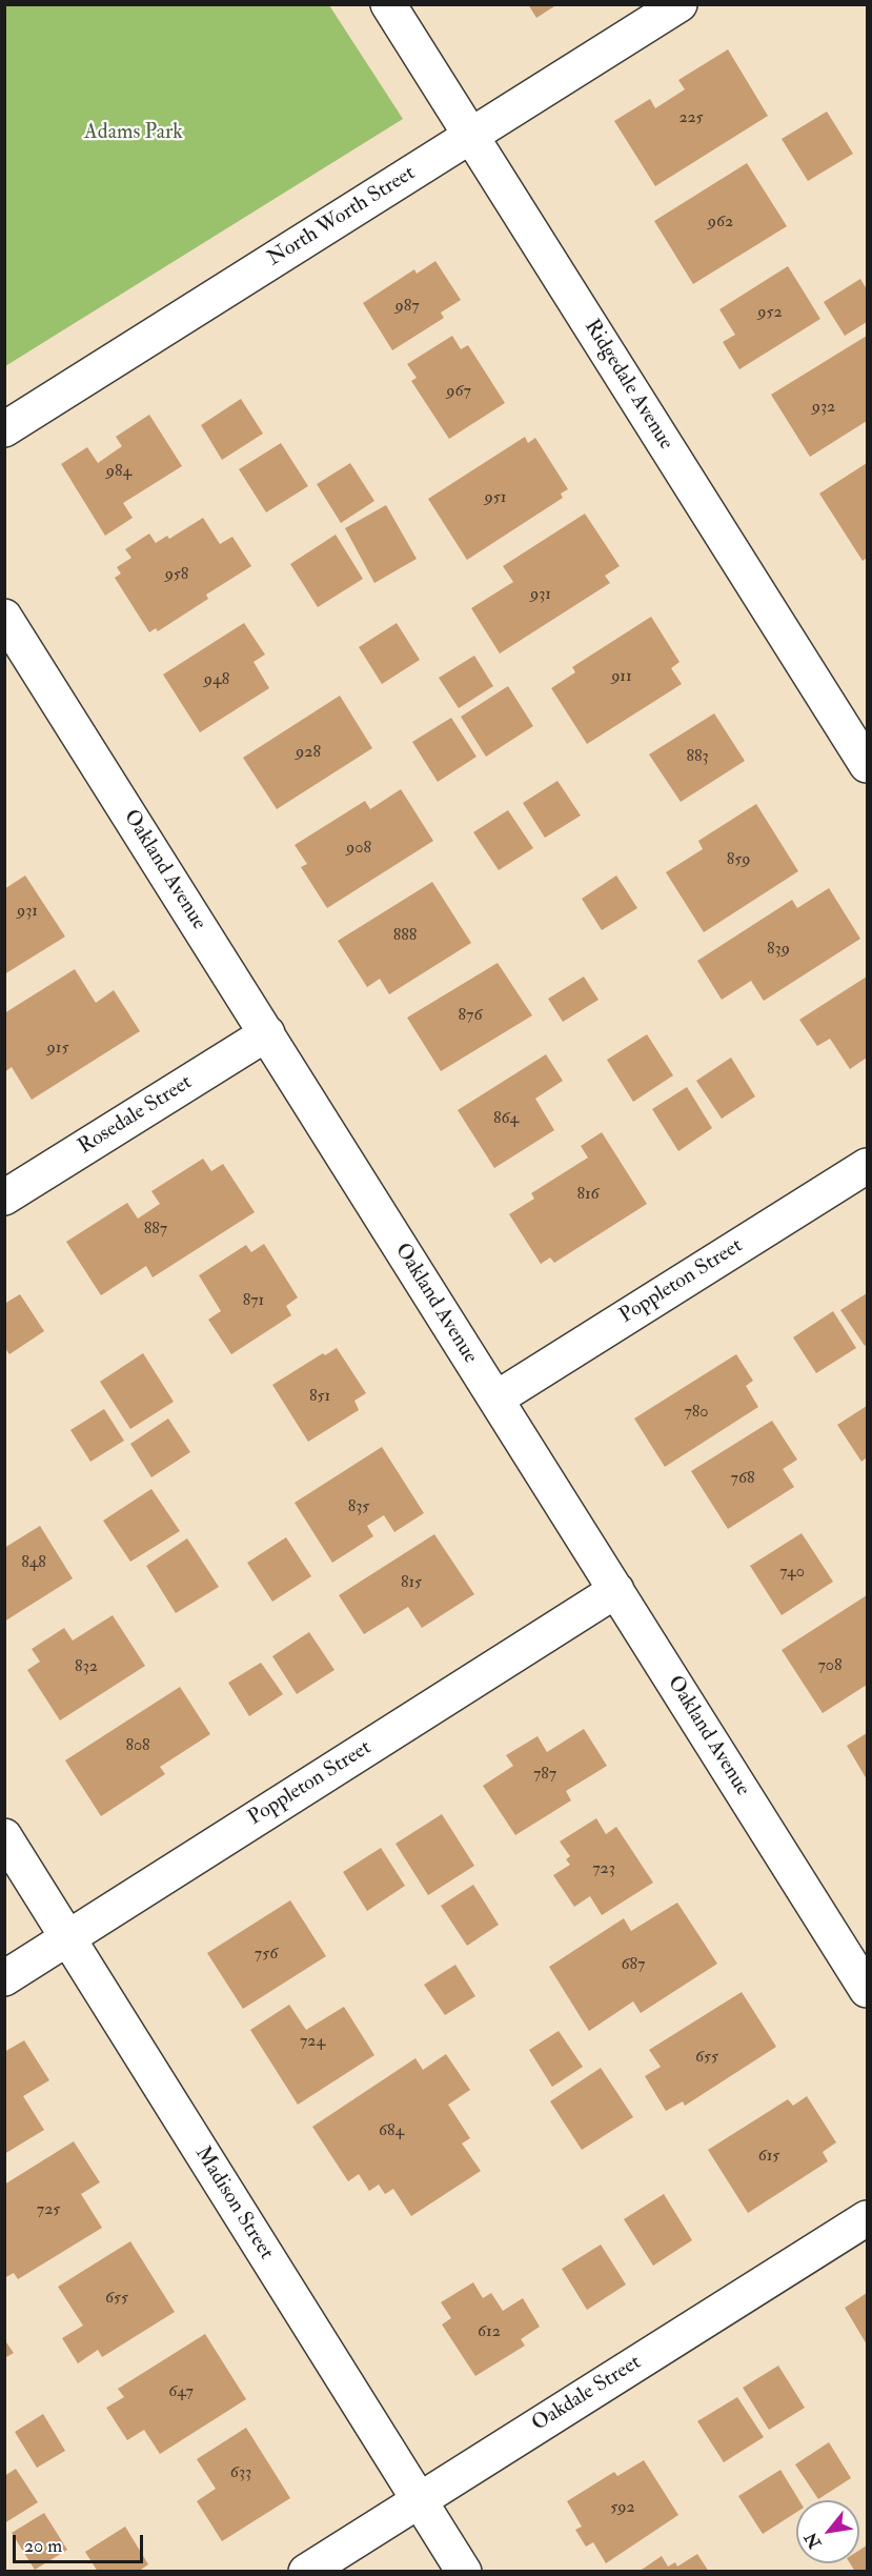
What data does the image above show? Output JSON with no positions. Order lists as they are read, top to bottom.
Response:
{
  "streets": {
    "street": [
      "North Worth Street",
      "Ridgedale Avenue",
      "Oakland Avenue",
      "Rosedale Street",
      "Poppleton Street",
      "Madison Street",
      "Oakdale Street"
    ]
  },
  "crossings": [
    ["North Worth Street", "Ridgedale Avenue"],
    ["Oakland Avenue", "Rosedale Street"],
    ["Oakland Avenue", "Poppleton Street"],
    ["Poppleton Street", "Madison Street"],
    ["Madison Street", "Oakdale Street"]
  ],
  "parks": ["Adams Park"],
  "house_numbers": [
    "225",
    "962",
    "987",
    "952",
    "967",
    "932",
    "984",
    "951",
    "958",
    "931",
    "911",
    "948",
    "928",
    "883",
    "908",
    "859",
    "931",
    "888",
    "839",
    "876",
    "915",
    "864",
    "816",
    "887",
    "871",
    "851",
    "780",
    "768",
    "835",
    "848",
    "740",
    "815",
    "708",
    "832",
    "808",
    "787",
    "723",
    "756",
    "687",
    "724",
    "655",
    "684",
    "615",
    "725",
    "655",
    "612",
    "647",
    "633",
    "592"
  ],
  "scale_bar": "20 m",
  "north": "bottom left"
}
